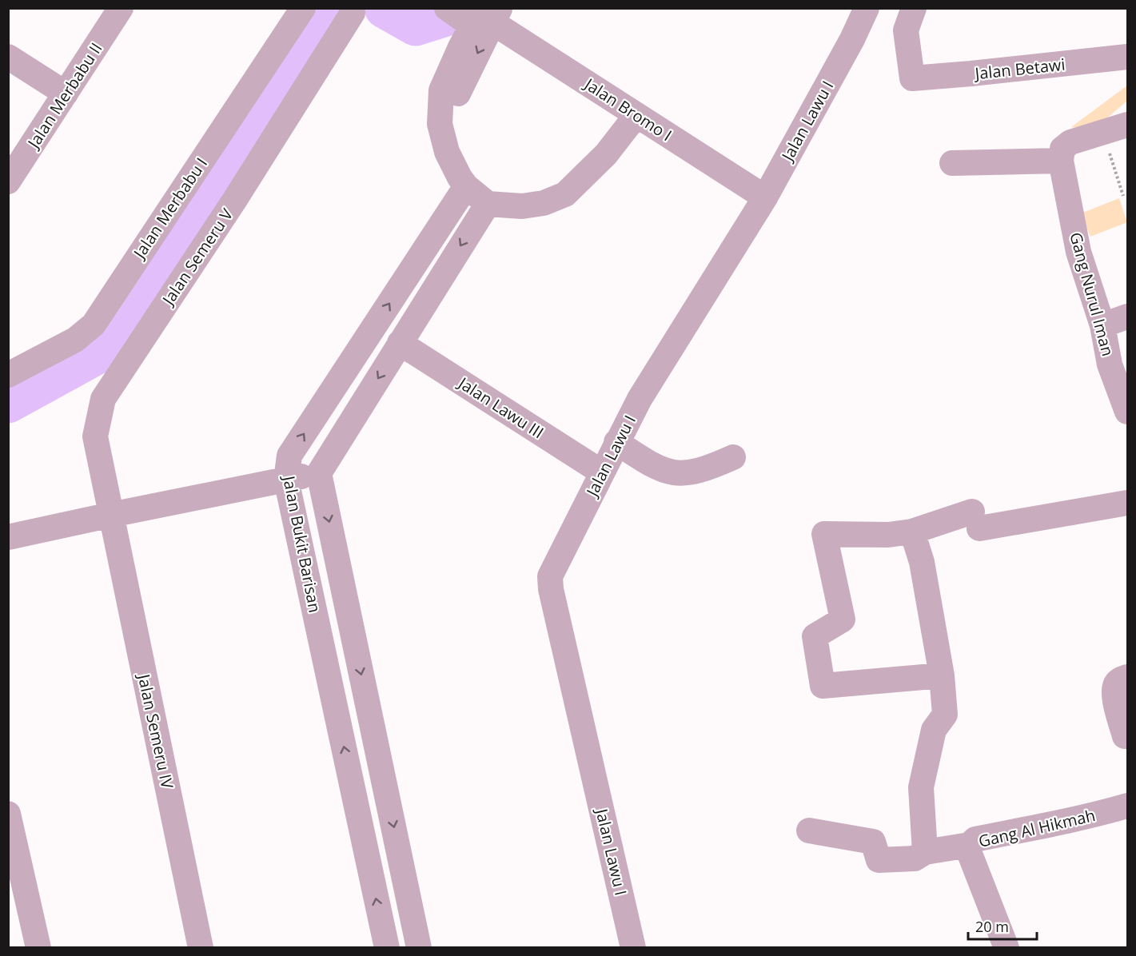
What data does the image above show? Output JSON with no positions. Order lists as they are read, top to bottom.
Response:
{
  "streets": {
    "street": [
      "Jalan Betawi",
      "Jalan Merbabu II",
      "Jalan Bromo I",
      "Jalan Lawu I",
      "Jalan Merbabu I",
      "Jalan Semeru V",
      "Gang Nurul Iman",
      "Jalan Lawu III",
      "Jalan Bukit Barisan",
      "Jalan Semeru IV",
      "Gang Al Hikmah"
    ]
  },
  "crossings": [
    ["Jalan Bromo I", "Jalan Lawu I"],
    ["Jalan Lawu I", "Jalan Lawu III"],
    ["Jalan Semeru V", "Jalan Semeru IV"],
    ["Jalan Lawu III", "Jalan Bukit Barisan"]
  ],
  "scale_bar": "20 m"
}
